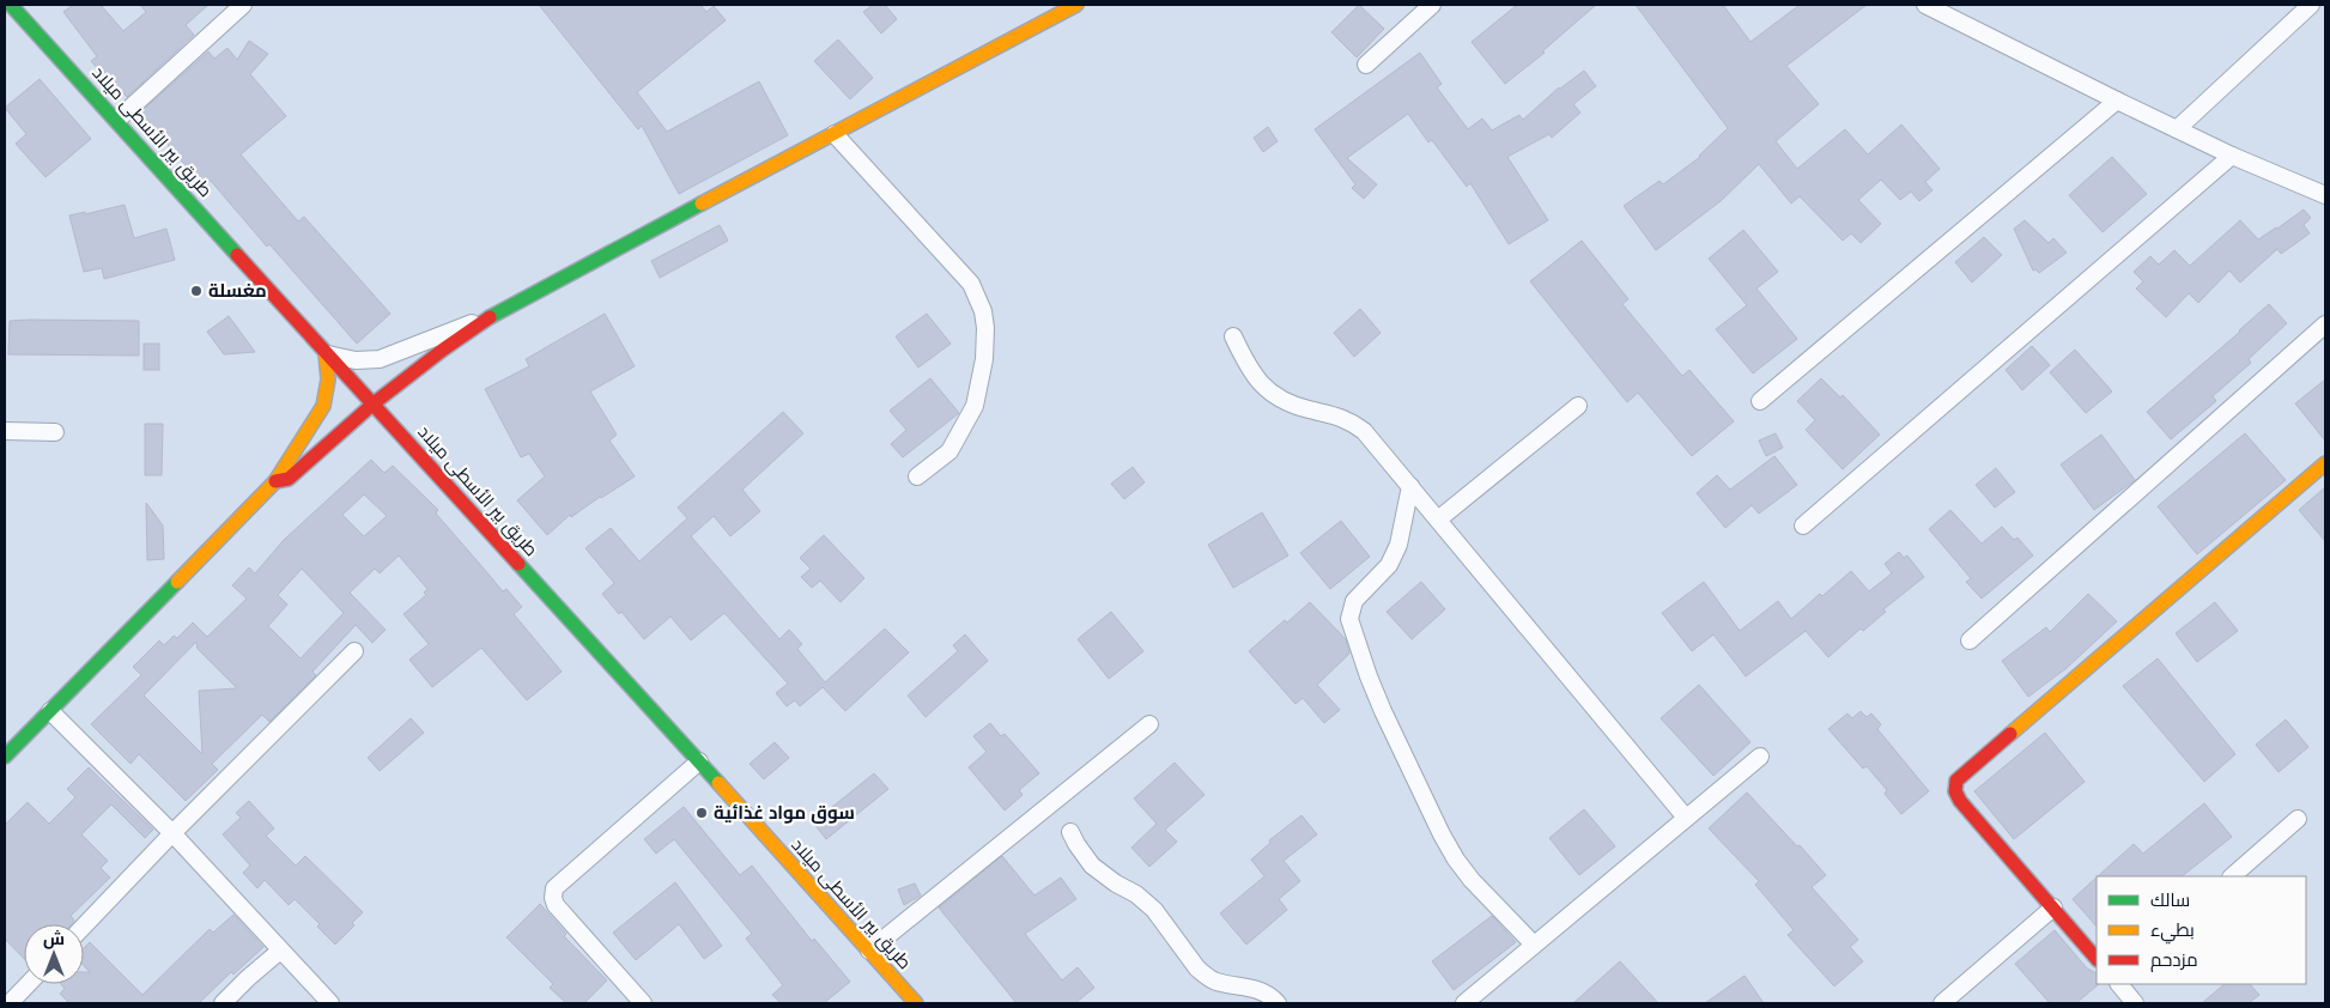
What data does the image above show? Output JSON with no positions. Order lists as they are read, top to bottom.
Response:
{
  "streets": {
    "main road": ["طريق بير الأسطى ميلاد"]
  },
  "places": ["مغسلة", "سوق مواد غذائية"],
  "legend": ["سالك", "بطيء", "مزدحم"],
  "north": "top"
}
